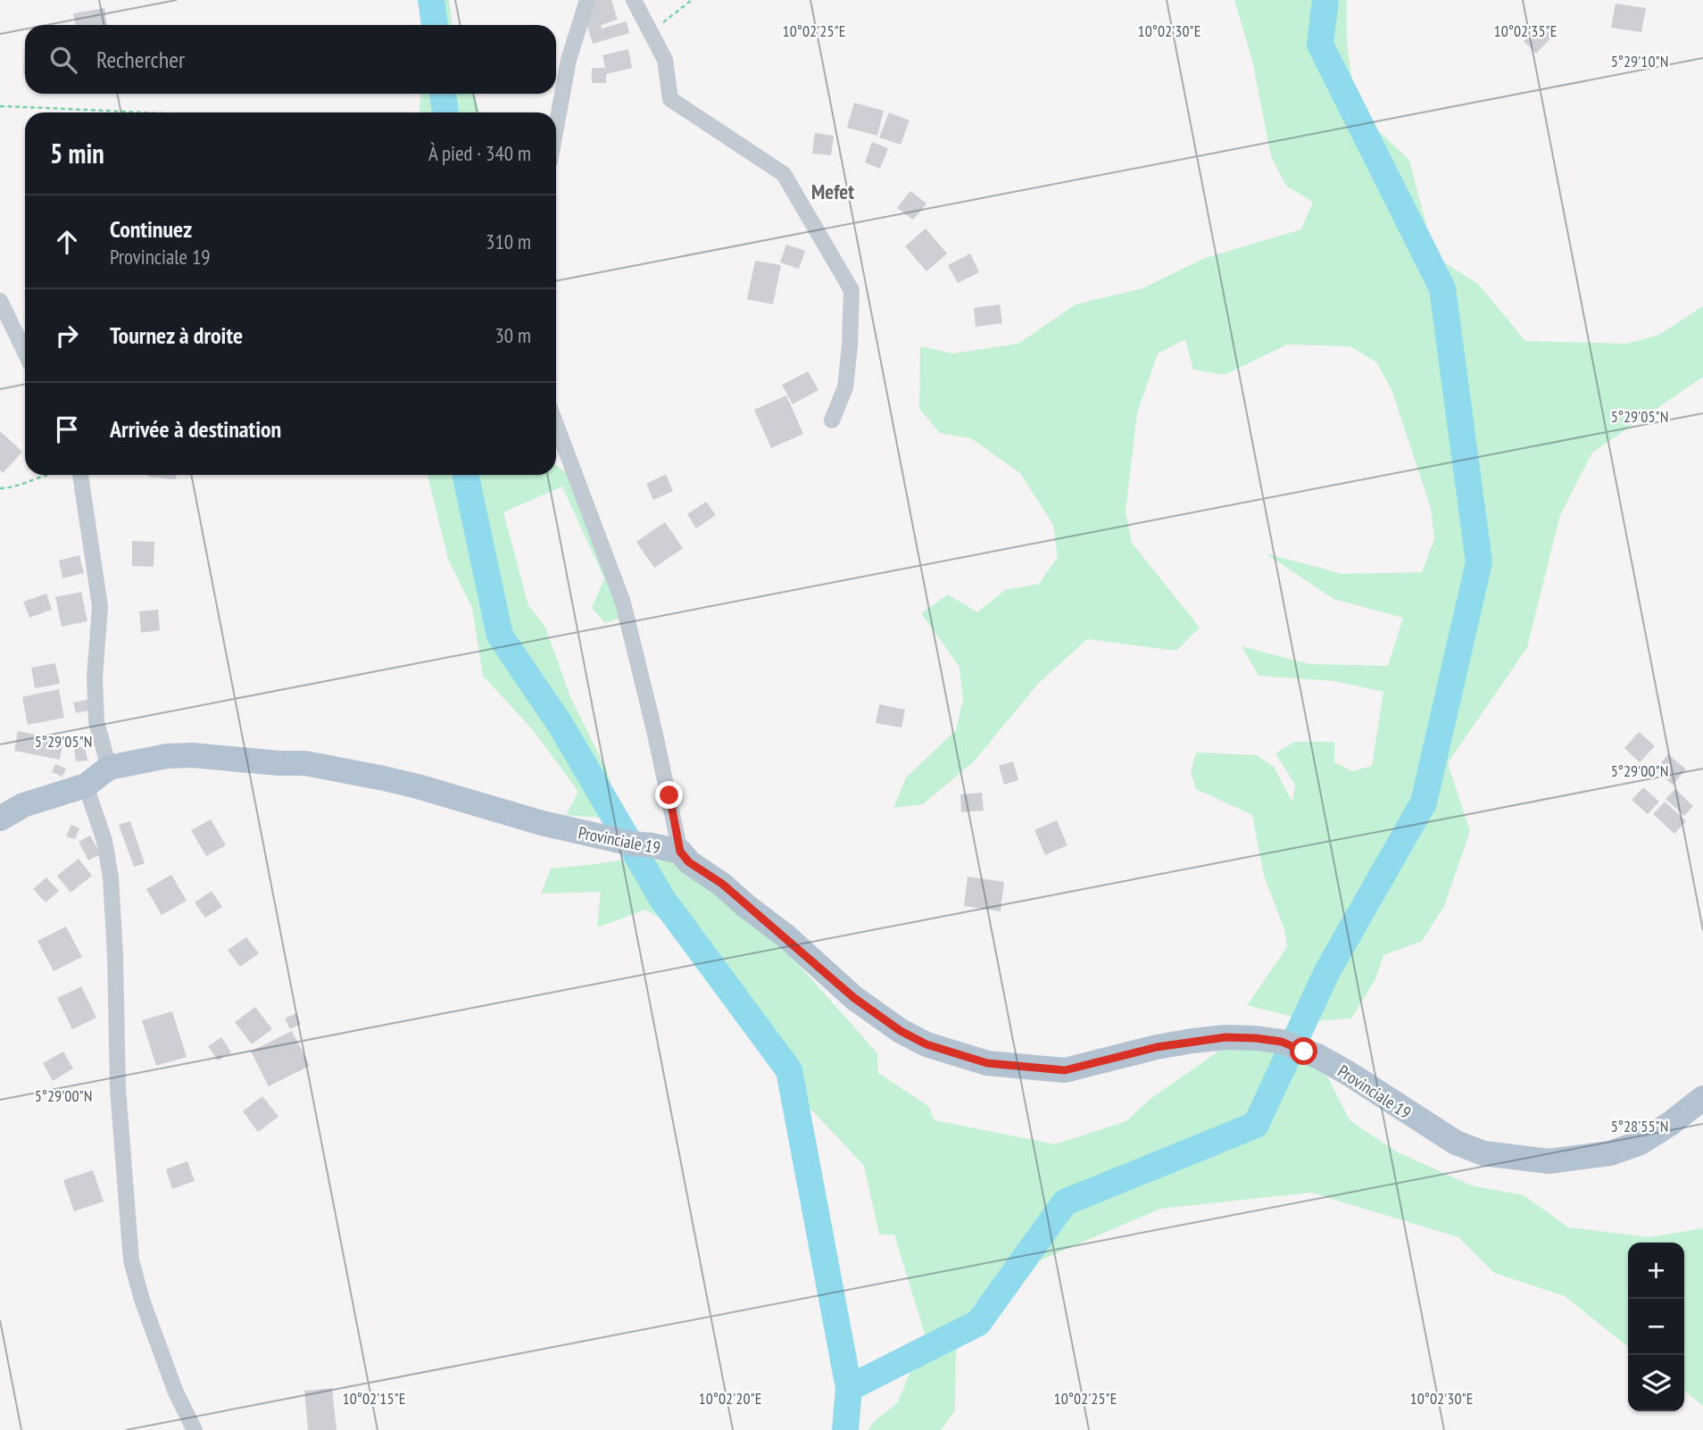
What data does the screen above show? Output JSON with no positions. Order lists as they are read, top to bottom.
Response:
{
  "streets": {
    "main road": ["Provinciale 19"]
  },
  "districts": ["Mefet"],
  "page": {
    "search": "Rechercher",
    "heading": ["5 min", "À pied · 340 m"],
    "list": [
      ["Continuez", "Provinciale 19", "310 m"],
      ["Tournez à droite", "30 m"],
      "Arrivée à destination"
    ],
    "map_buttons": ["+", "−"]
  },
  "coordinates": [
    "10°02'25\"E",
    "10°02'30\"E",
    "10°02'35\"E",
    "5°29'10\"N",
    "5°29'05\"N",
    "5°29'00\"N",
    "5°28'55\"N",
    "10°02'15\"E",
    "10°02'20\"E"
  ]
}
